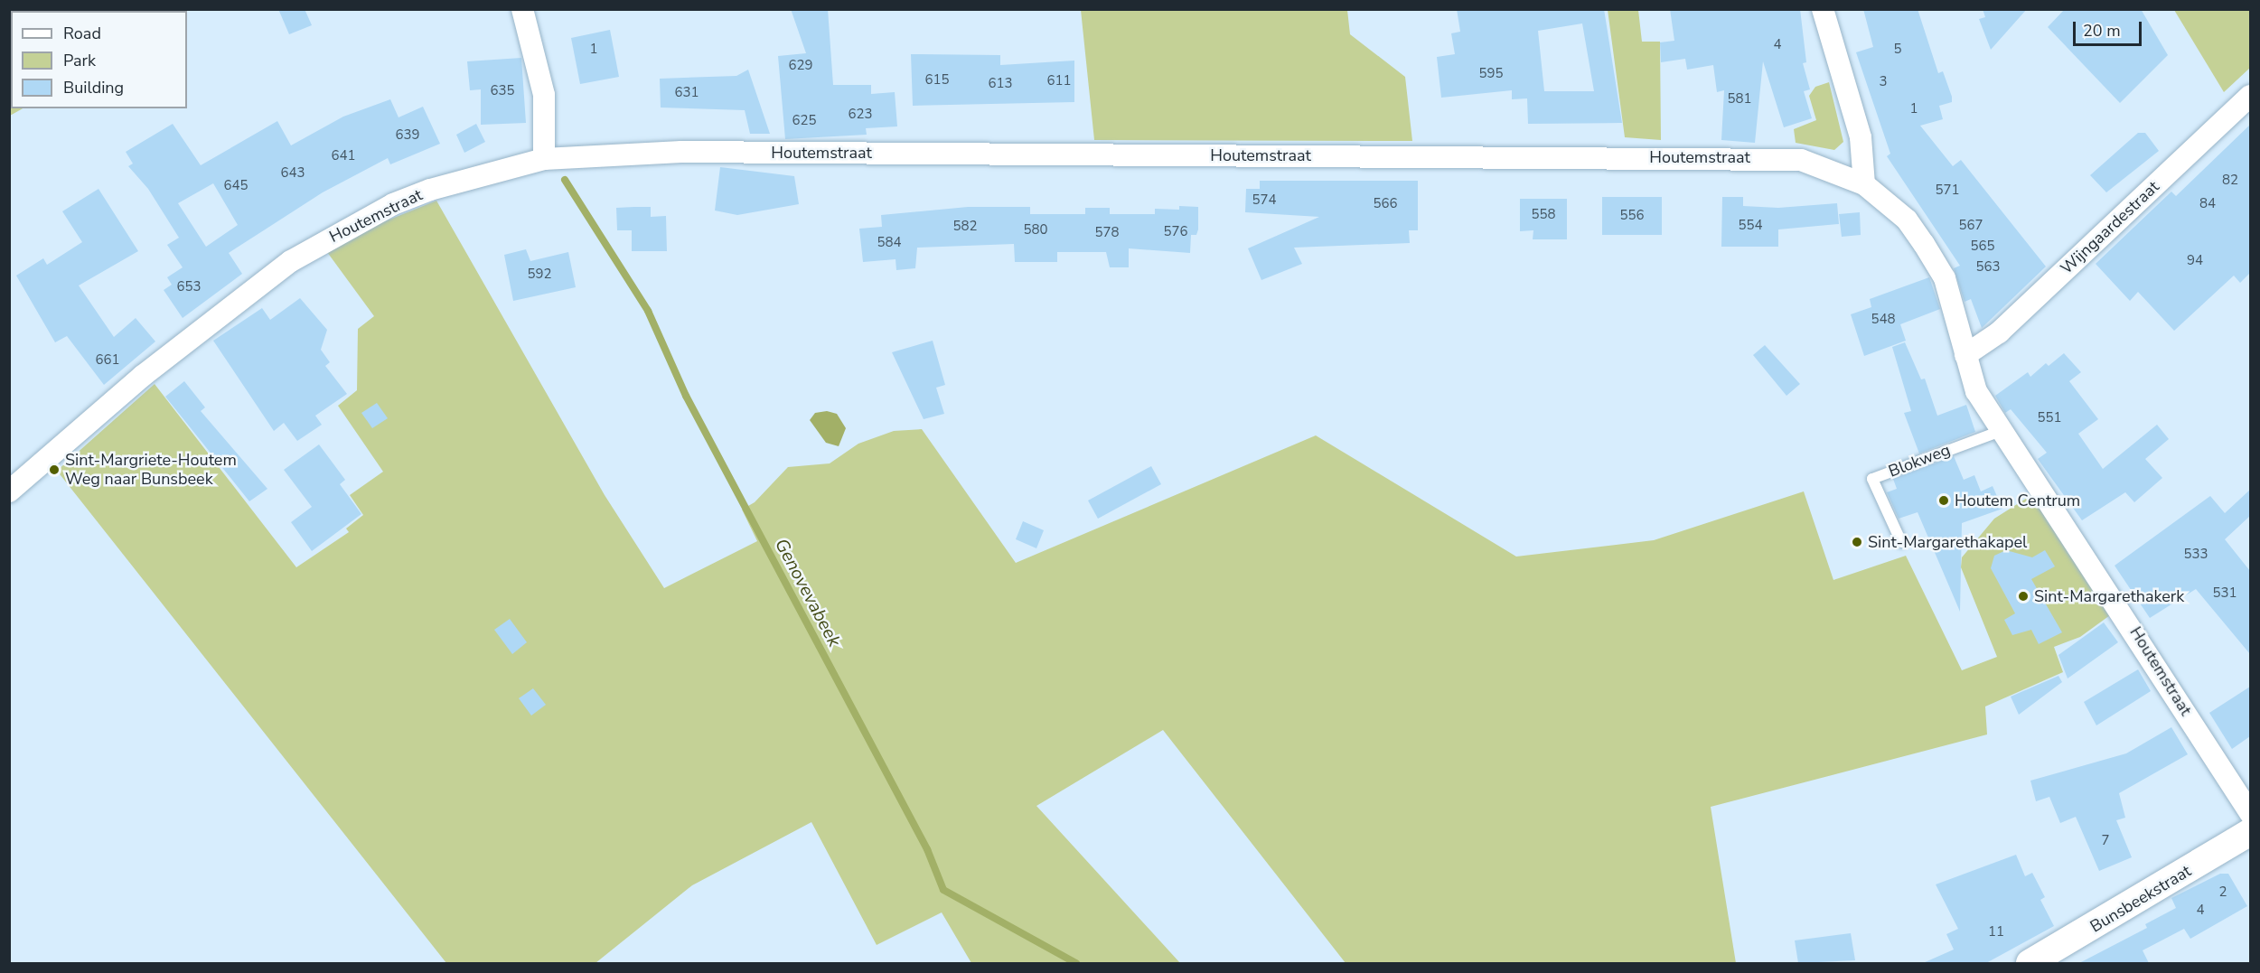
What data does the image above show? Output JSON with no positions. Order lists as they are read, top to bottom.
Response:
{
  "streets": {
    "street": ["Houtemstraat", "Wijngaardestraat", "Bunsbeekstraat"],
    "lane": ["Blokweg"]
  },
  "crossings": [
    ["Houtemstraat", "Wijngaardestraat"],
    ["Houtemstraat", "Blokweg"]
  ],
  "water": ["Genovevabeek"],
  "places": [
    "Sint-Margriete-Houtem Weg naar Bunsbeek",
    "Houtem Centrum",
    "Sint-Margarethakapel",
    "Sint-Margarethakerk"
  ],
  "house_numbers": [
    "4",
    "1",
    "5",
    "629",
    "595",
    "615",
    "611",
    "3",
    "613",
    "635",
    "631",
    "581",
    "1",
    "623",
    "625",
    "639",
    "641",
    "643",
    "82",
    "645",
    "571",
    "574",
    "566",
    "84",
    "558",
    "556",
    "554",
    "567",
    "582",
    "580",
    "576",
    "578",
    "584",
    "565",
    "94",
    "563",
    "592",
    "653",
    "548",
    "661",
    "551",
    "533",
    "531",
    "7",
    "2",
    "4",
    "11"
  ],
  "legend": ["Road", "Park", "Building"],
  "scale_bar": "20 m"
}
